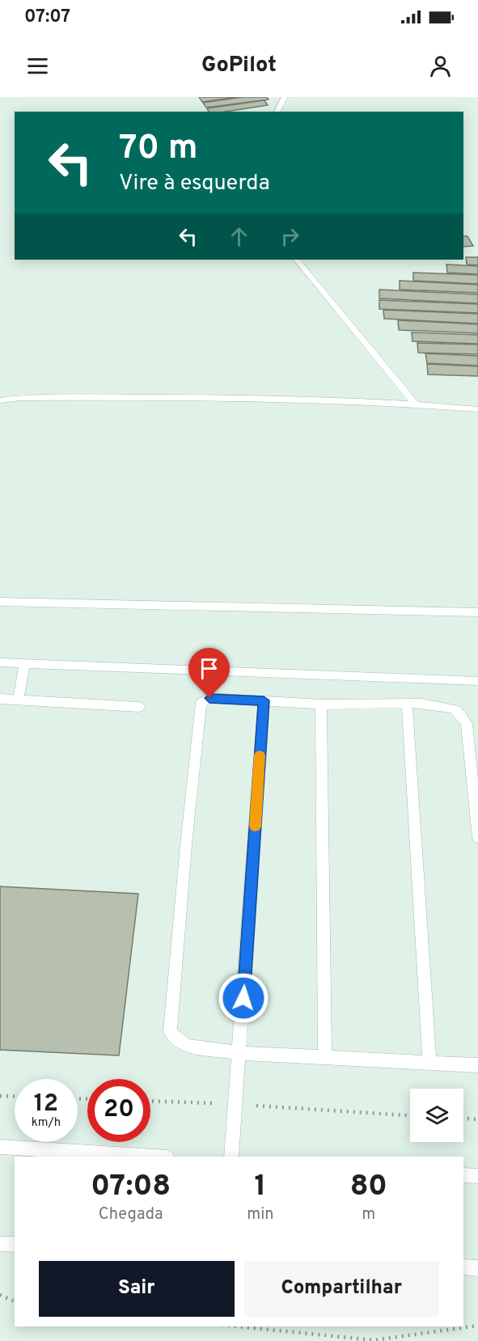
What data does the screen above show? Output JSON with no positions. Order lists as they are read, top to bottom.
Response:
{
  "page": {
    "status": "07:07",
    "header": "GoPilot",
    "turn": ["70 m", "Vire à esquerda"],
    "speed": "12 km/h",
    "limit": "20",
    "eta": [
      "07:08",
      "Chegada",
      "1",
      "min",
      "80",
      "m"
    ],
    "buttons": ["Sair", "Compartilhar"]
  }
}
